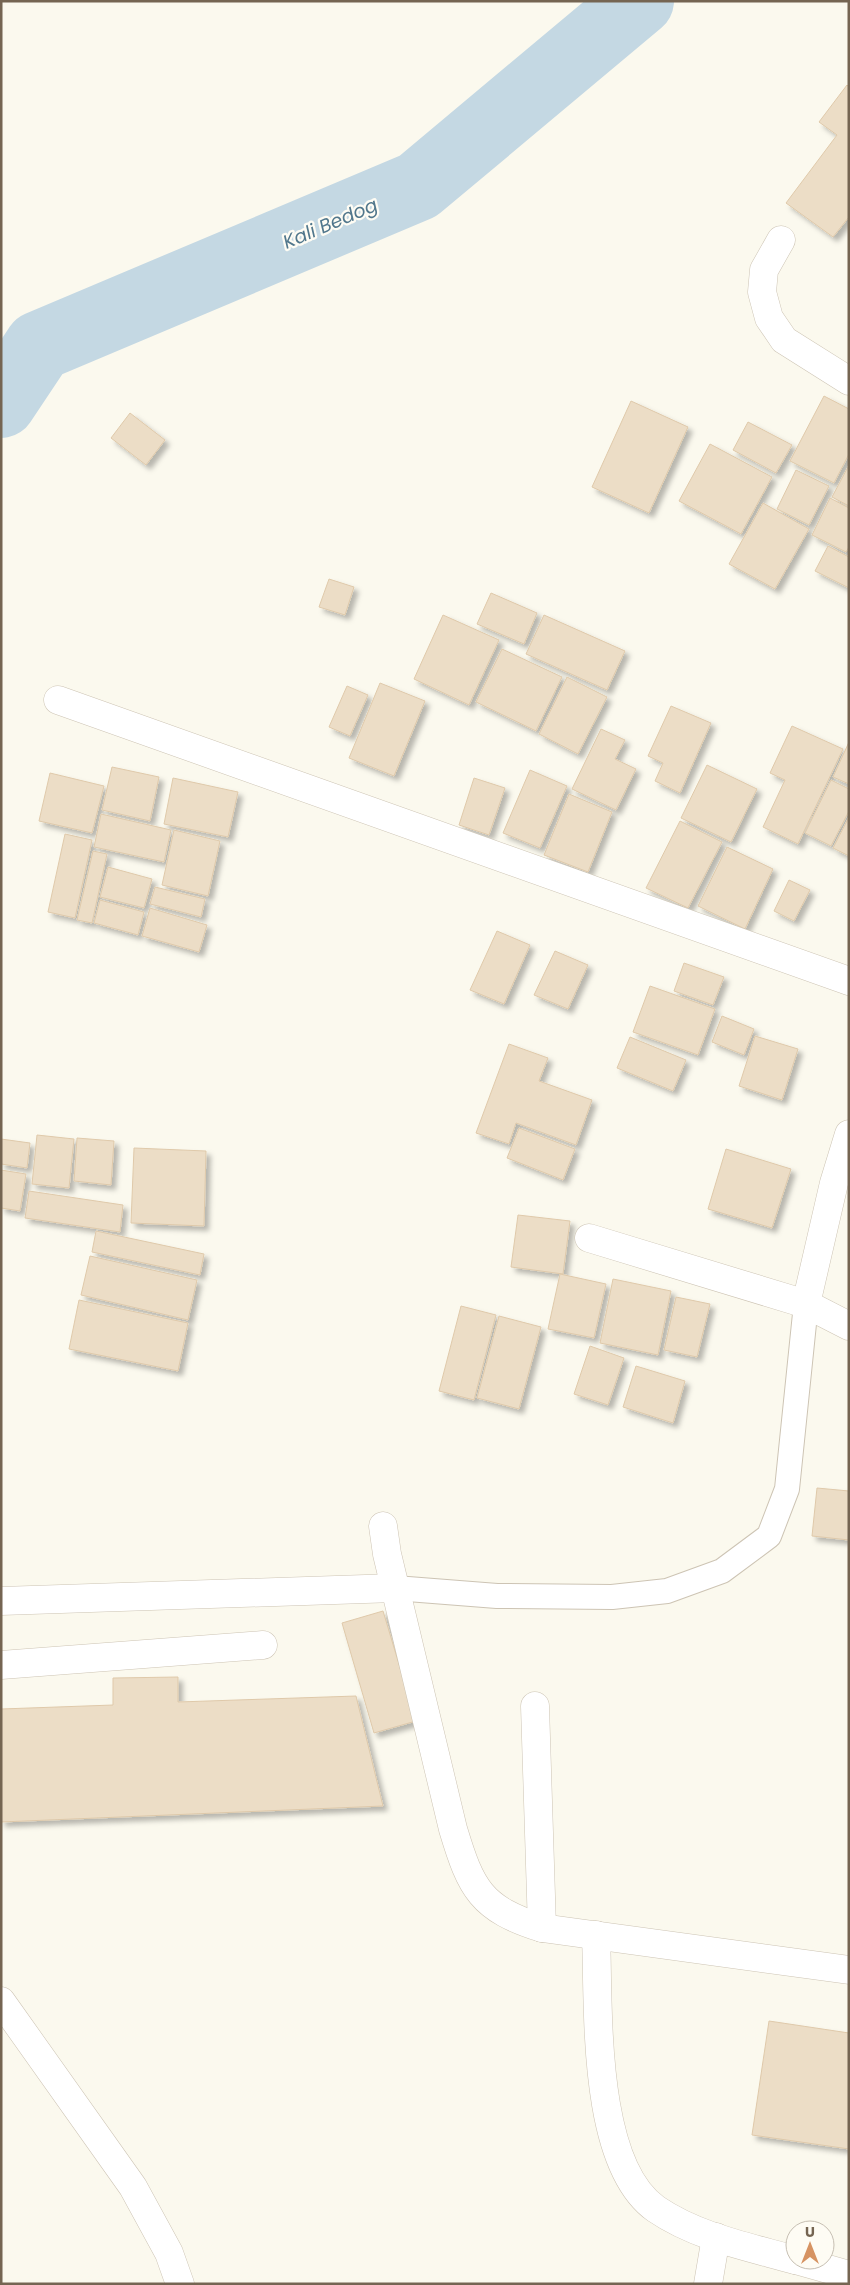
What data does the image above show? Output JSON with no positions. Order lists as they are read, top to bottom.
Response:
{
  "water": ["Kali Bedog"],
  "north": "top"
}
